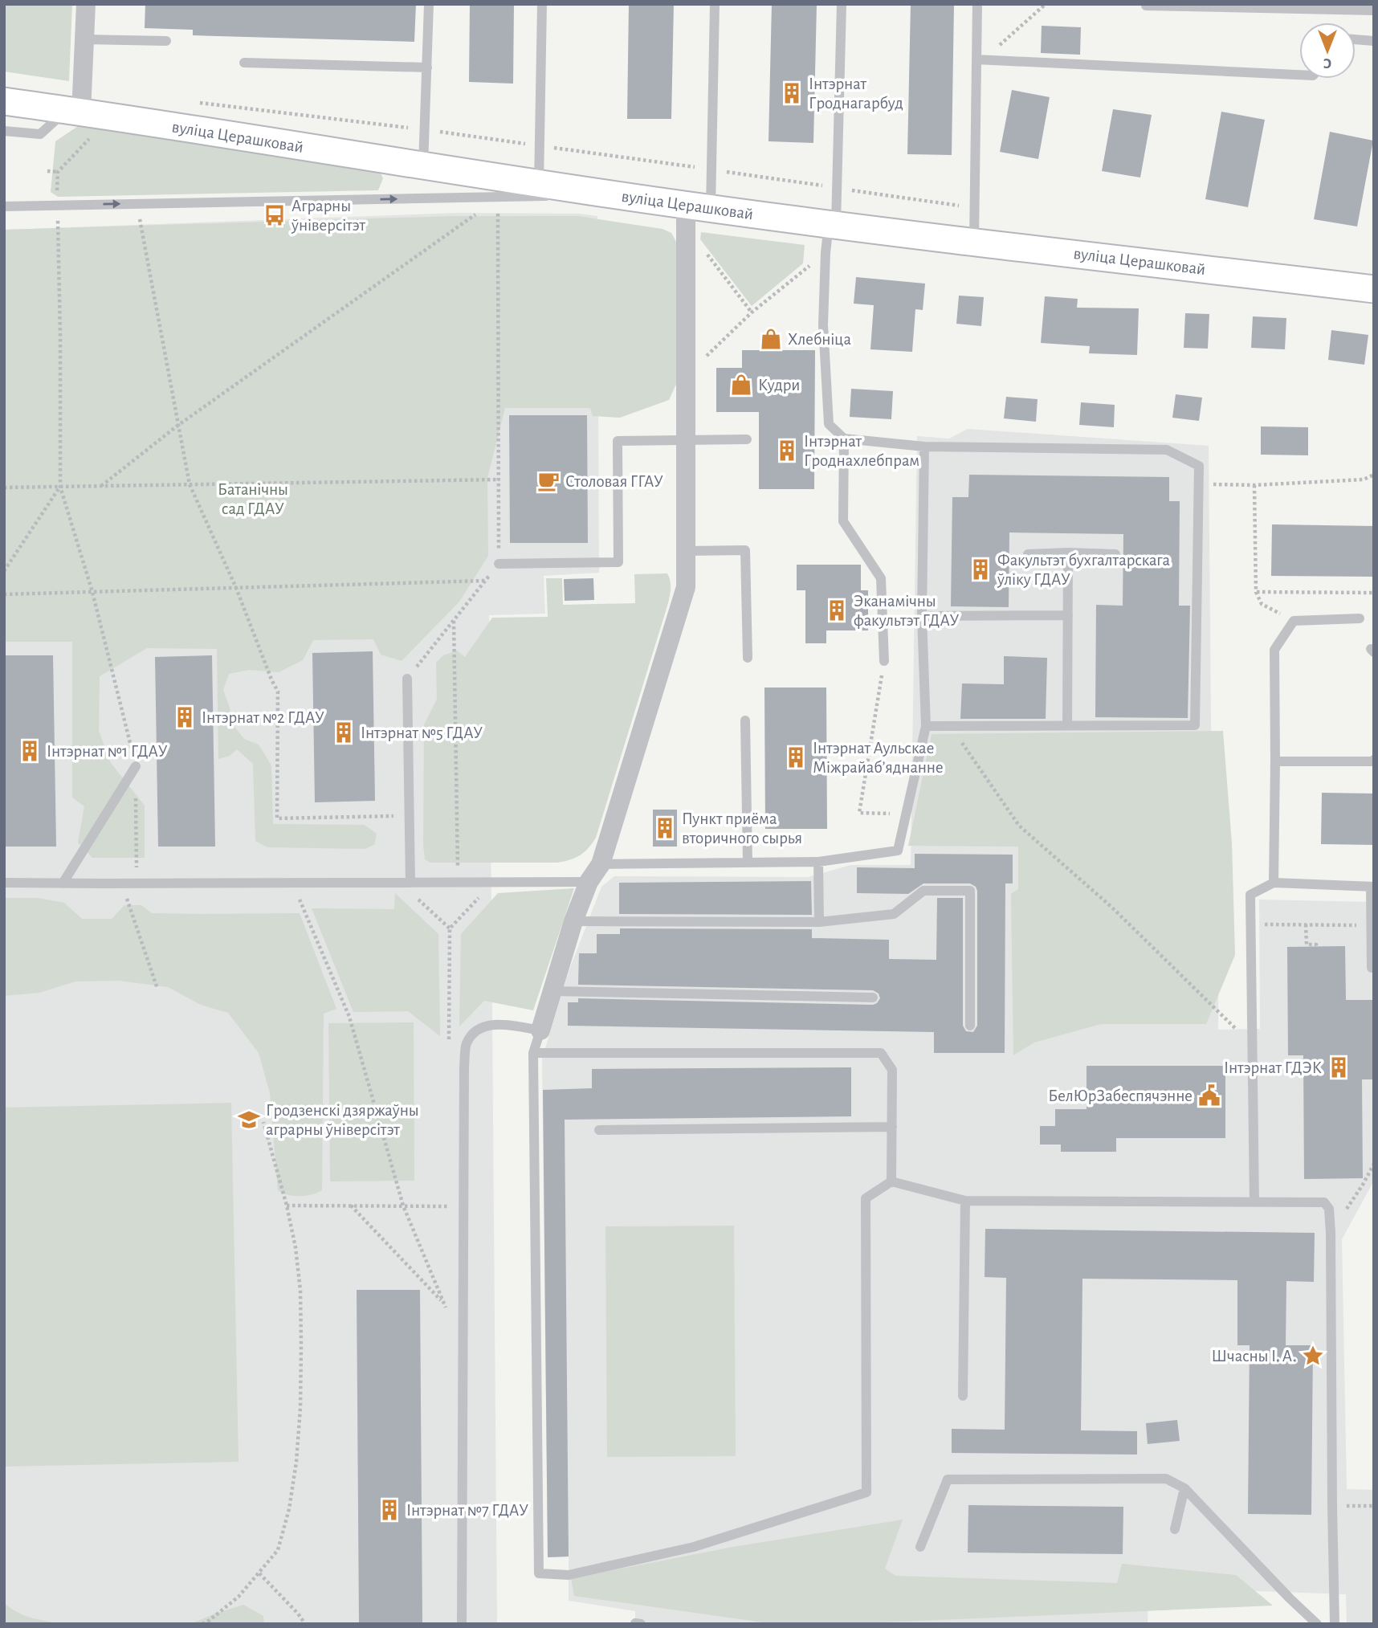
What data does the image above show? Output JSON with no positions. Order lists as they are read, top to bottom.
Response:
{
  "streets": {
    "street": ["вуліца Церашковай"]
  },
  "parks": ["Батанічны сад ГДАУ"],
  "places": {
    "building": [
      "Інтэрнат Гроднагарбуд",
      "Інтэрнат Гроднахлебпрам",
      "Факультэт бухгалтарскага ўліку ГДАУ",
      "Эканамічны факультэт ГДАУ",
      "Інтэрнат №2 ГДАУ",
      "Інтэрнат №5 ГДАУ",
      "Інтэрнат №1 ГДАУ",
      "Інтэрнат Аульскае Міжрайабʼяднанне",
      "Пункт приёма вторичного сырья",
      "Інтэрнат ГДЭК",
      "Інтэрнат №7 ГДАУ"
    ],
    "bus stop": ["Аграрны ўніверсітэт"],
    "shop": ["Хлебніца", "Кудри"],
    "cafe": ["Столовая ГГАУ"],
    "public building": ["БелЮрЗабеспячэнне"],
    "school or university": ["Гродзенскі дзяржаўны аграрны ўніверсітэт"],
    "place": ["Шчасны І. А."]
  },
  "north": "bottom"
}
